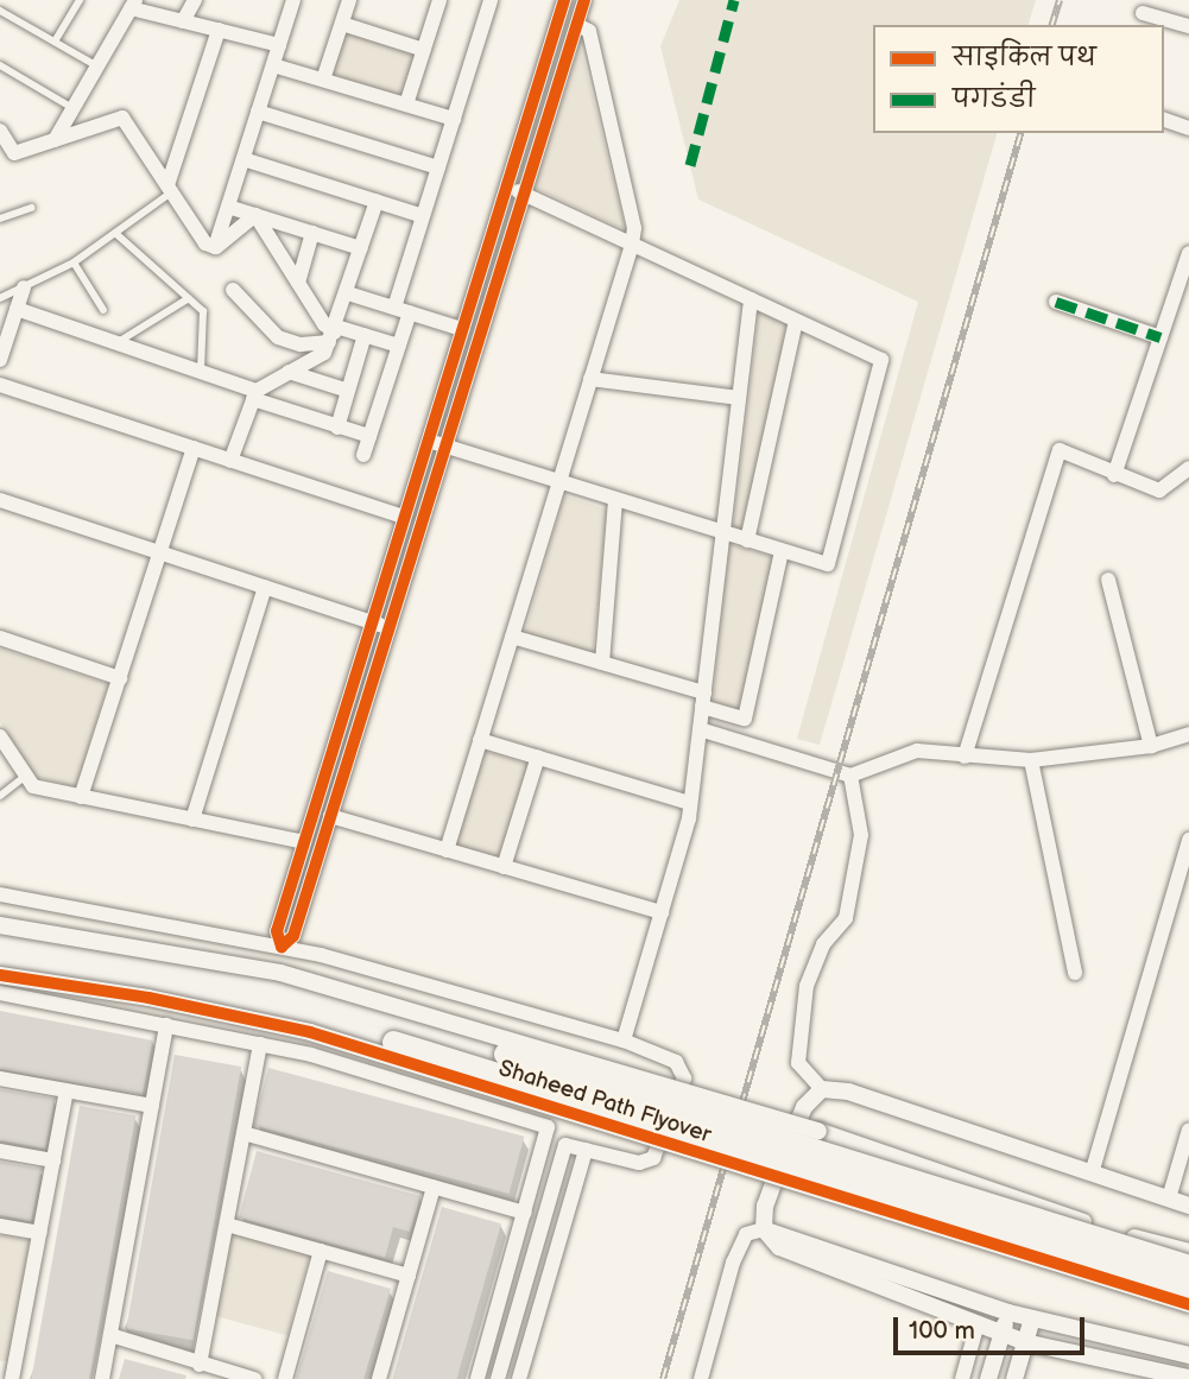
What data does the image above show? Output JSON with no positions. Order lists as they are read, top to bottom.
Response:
{
  "streets": {
    "highway": ["Shaheed Path Flyover"]
  },
  "legend": ["साइकिल पथ", "पगडंडी"],
  "scale_bar": "100 m"
}
